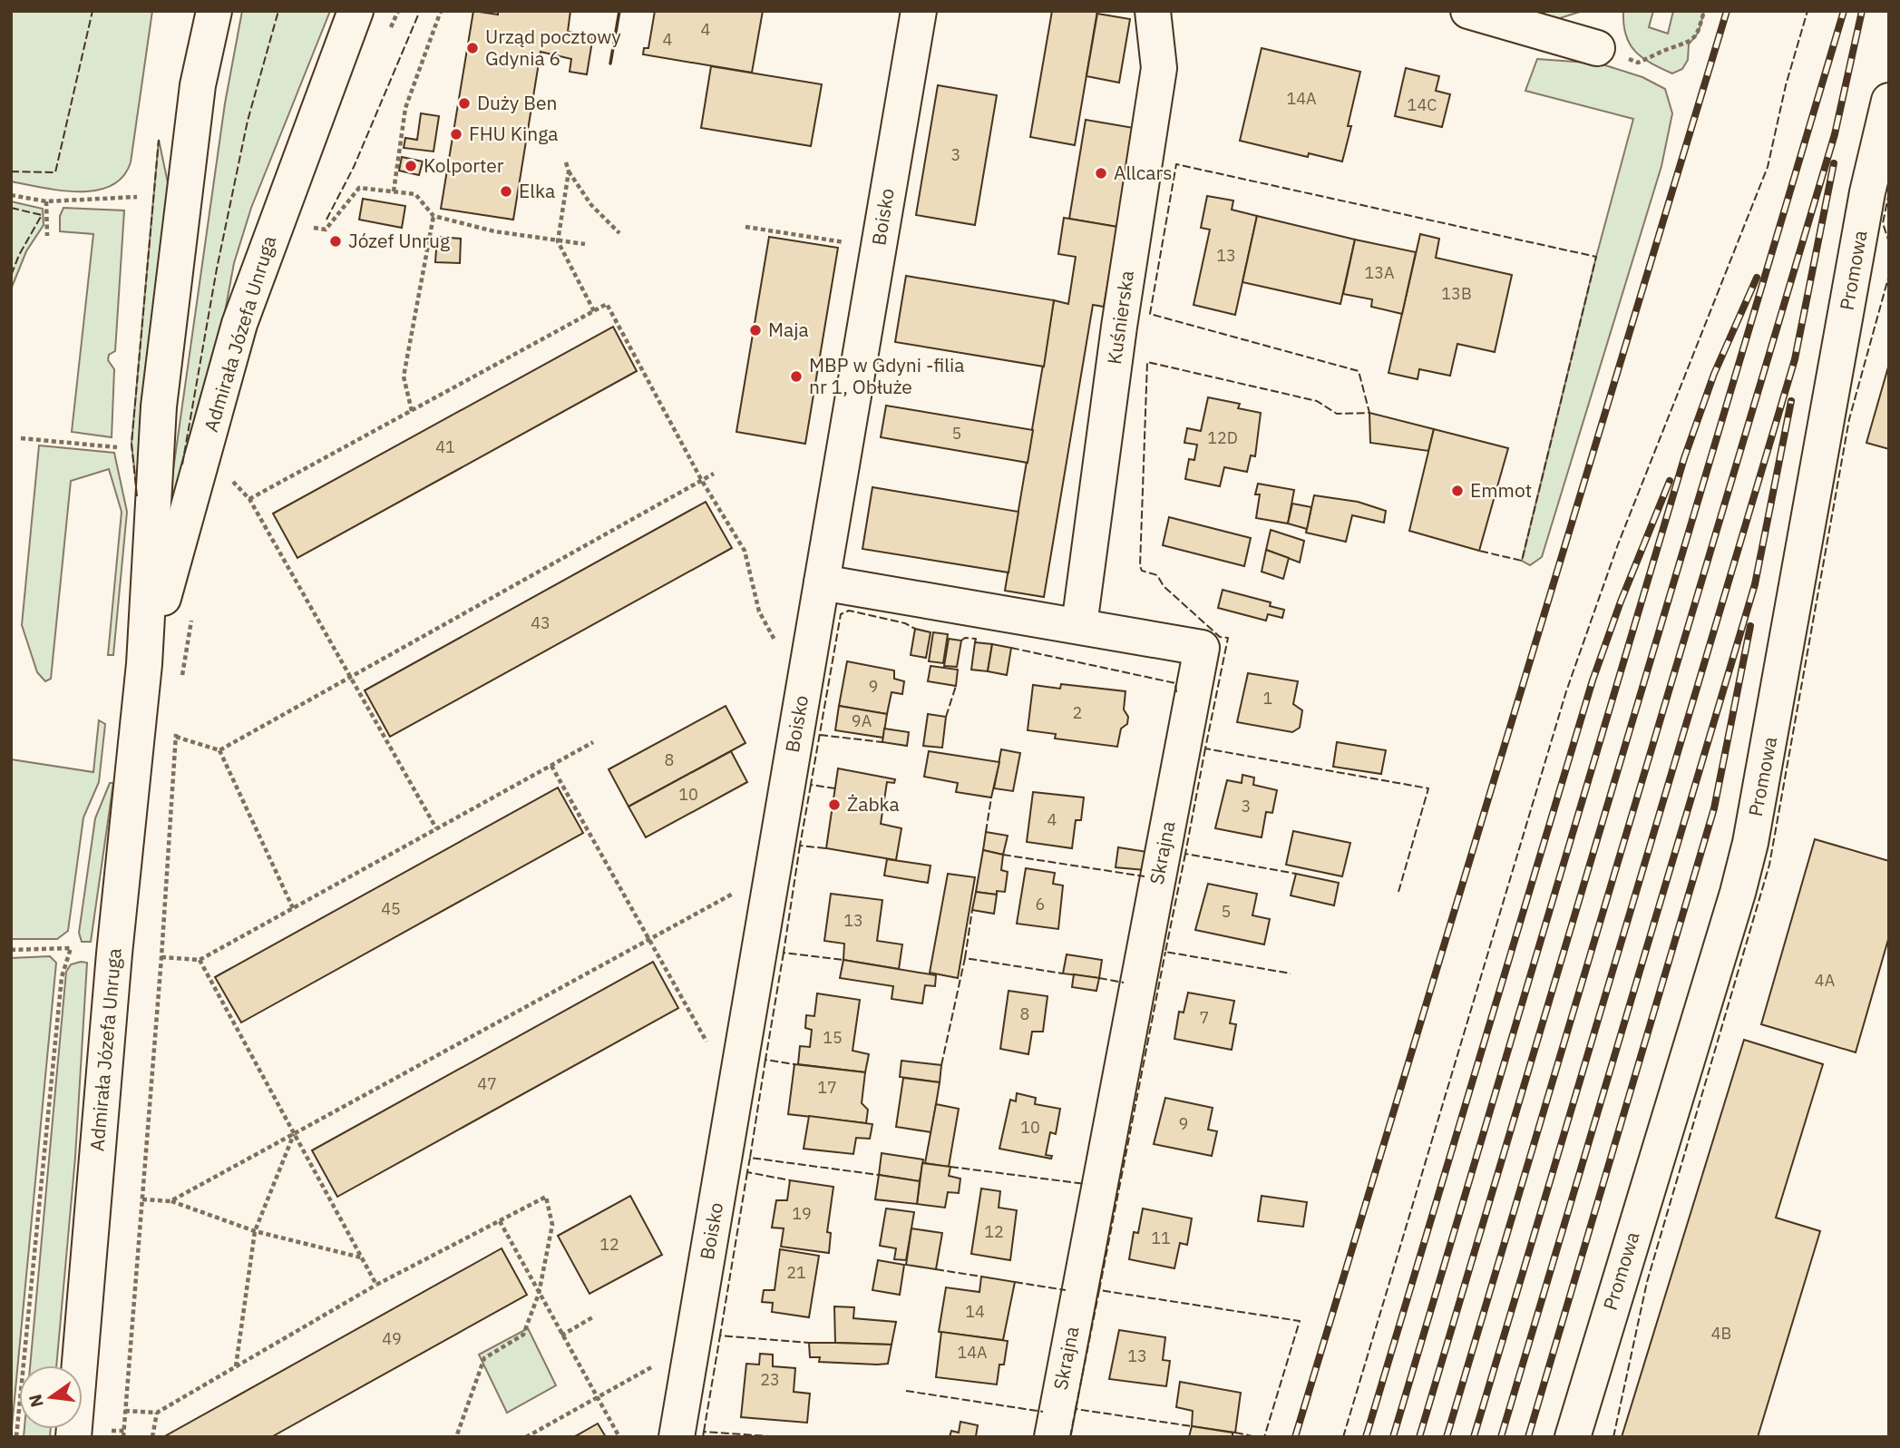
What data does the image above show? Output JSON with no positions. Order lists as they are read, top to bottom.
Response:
{
  "streets": {
    "street": [
      "Boisko",
      "Promowa",
      "Kuśnierska",
      "Admirała Józefa Unruga",
      "Skrajna"
    ]
  },
  "crossings": [
    ["Boisko", "Skrajna"],
    ["Kuśnierska", "Skrajna"]
  ],
  "places": [
    "Urząd pocztowy Gdynia 6",
    "Duży Ben",
    "FHU Kinga",
    "Kolporter",
    "Allcars",
    "Elka",
    "Józef Unrug",
    "Maja",
    "MBP w Gdyni -filia nr 1, Obłuże",
    "Emmot",
    "Żabka"
  ],
  "house_numbers": [
    "4",
    "4",
    "14A",
    "14C",
    "3",
    "13",
    "13A",
    "13B",
    "5",
    "12D",
    "41",
    "43",
    "9",
    "1",
    "2",
    "9A",
    "8",
    "10",
    "3",
    "4",
    "6",
    "45",
    "5",
    "13",
    "4A",
    "8",
    "7",
    "15",
    "47",
    "17",
    "9",
    "10",
    "19",
    "12",
    "11",
    "12",
    "21",
    "14",
    "4B",
    "49",
    "14A",
    "13",
    "23"
  ],
  "north": "left"
}
